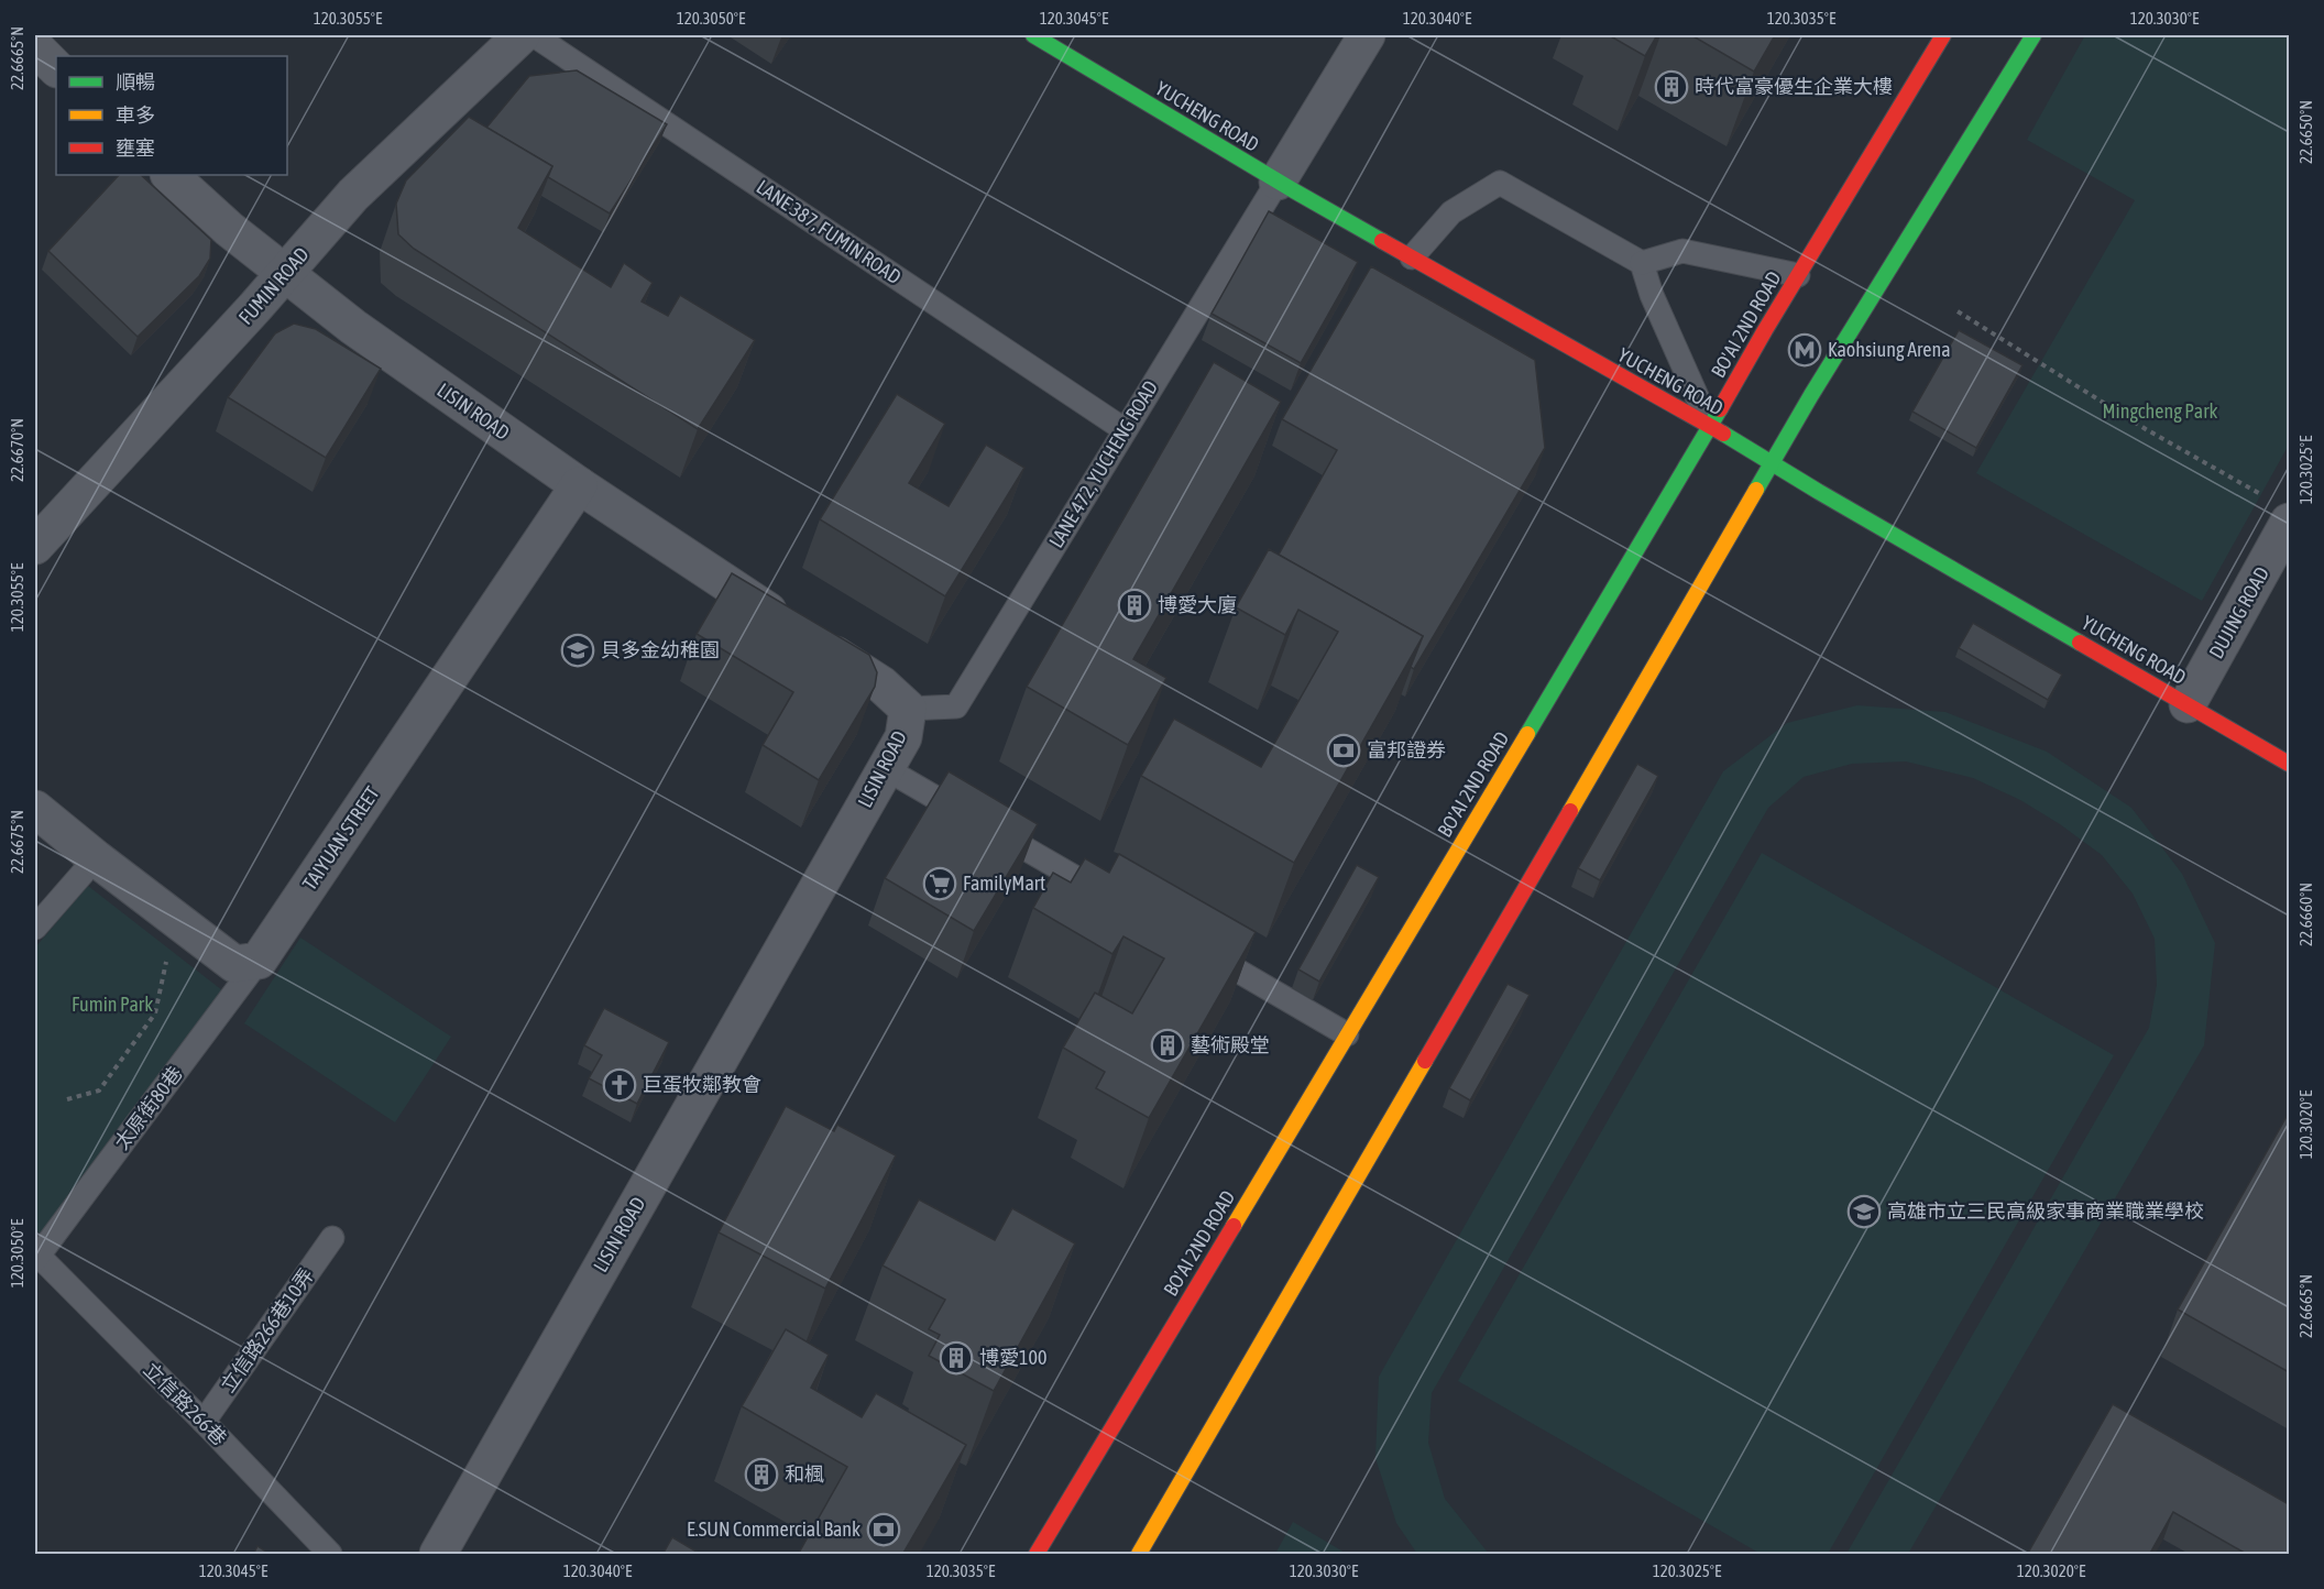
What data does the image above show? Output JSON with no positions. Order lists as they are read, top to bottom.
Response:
{
  "streets": {
    "main road": ["YUCHENG ROAD", "BO'AI 2ND ROAD"],
    "street": [
      "FUMIN ROAD",
      "LISIN ROAD",
      "DUJING ROAD",
      "TAIYUAN STREET"
    ],
    "lane": [
      "LANE 387, FUMIN ROAD",
      "LANE 472, YUCHENG ROAD",
      "太原街80巷",
      "立信路266巷10弄",
      "立信路266巷"
    ]
  },
  "crossings": [
    ["YUCHENG ROAD", "BO'AI 2ND ROAD"],
    ["YUCHENG ROAD", "LANE 472, YUCHENG ROAD"],
    ["YUCHENG ROAD", "DUJING ROAD"],
    ["LANE 387, FUMIN ROAD", "LANE 472, YUCHENG ROAD"],
    ["FUMIN ROAD", "LISIN ROAD"],
    ["LISIN ROAD", "LANE 472, YUCHENG ROAD"],
    ["LISIN ROAD", "TAIYUAN STREET"],
    ["TAIYUAN STREET", "太原街80巷"],
    ["太原街80巷", "立信路266巷"],
    ["立信路266巷10弄", "立信路266巷"]
  ],
  "parks": ["Mingcheng Park", "Fumin Park"],
  "places": {
    "building": [
      "時代富豪優生企業大樓",
      "博愛大廈",
      "藝術殿堂",
      "博愛100",
      "和楓"
    ],
    "metro station": ["Kaohsiung Arena"],
    "school or university": ["貝多金幼稚園", "高雄市立三民高級家事商業職業學校"],
    "bank": ["富邦證券", "E.SUN Commercial Bank"],
    "supermarket": ["FamilyMart"],
    "church": ["巨蛋牧鄰教會"]
  },
  "legend": ["順暢", "車多", "壅塞"],
  "coordinates": [
    "120.3055°E",
    "120.3050°E",
    "120.3045°E",
    "120.3040°E",
    "120.3035°E",
    "120.3030°E",
    "22.6665°N",
    "22.6650°N",
    "22.6670°N",
    "120.3025°E",
    "22.6675°N",
    "22.6660°N",
    "120.3020°E"
  ]
}
